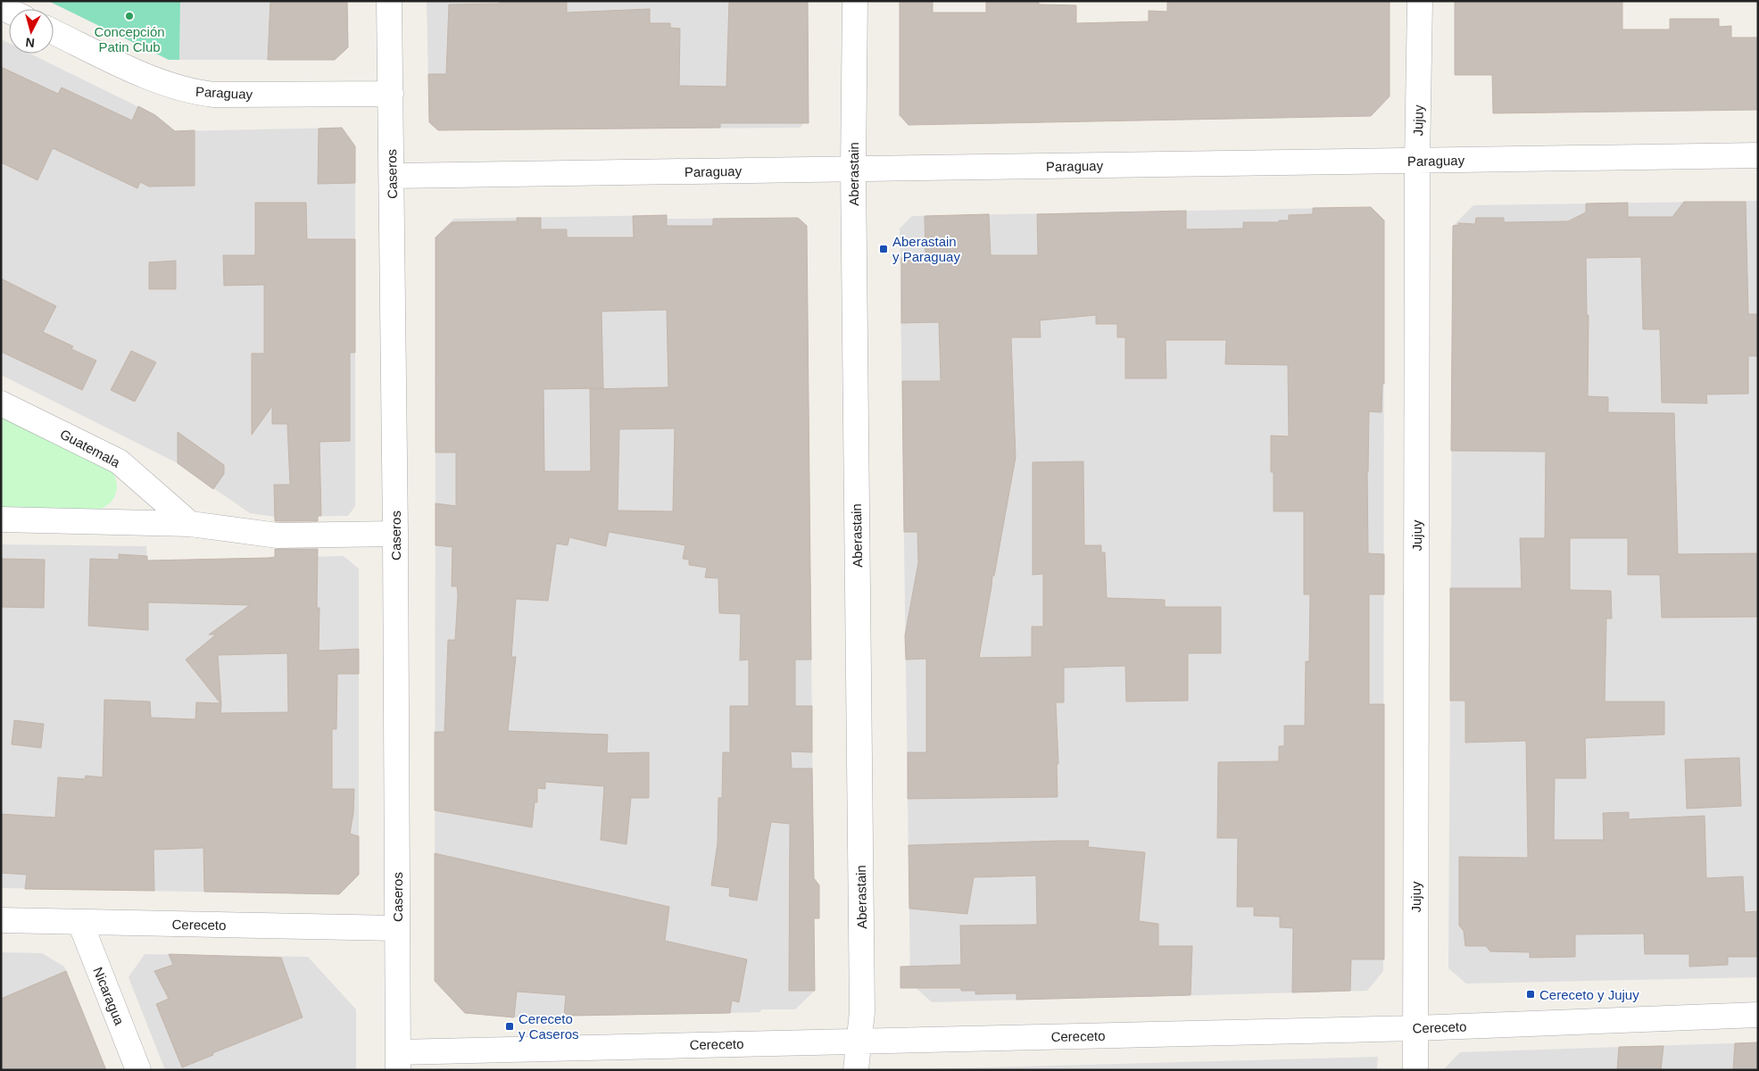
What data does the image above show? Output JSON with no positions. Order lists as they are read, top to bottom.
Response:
{
  "streets": {
    "street": [
      "Paraguay",
      "Jujuy",
      "Caseros",
      "Aberastain",
      "Guatemala",
      "Cereceto",
      "Nicaragua"
    ]
  },
  "crossings": [
    ["Paraguay", "Jujuy"],
    ["Paraguay", "Caseros"],
    ["Paraguay", "Aberastain"],
    ["Jujuy", "Cereceto"],
    ["Caseros", "Cereceto"],
    ["Aberastain", "Cereceto"],
    ["Cereceto", "Nicaragua"]
  ],
  "places": {
    "other": ["Concepción Patin Club"],
    "transit": ["Aberastain y Paraguay", "Cereceto y Jujuy", "Cereceto y Caseros"]
  },
  "north": "bottom"
}
